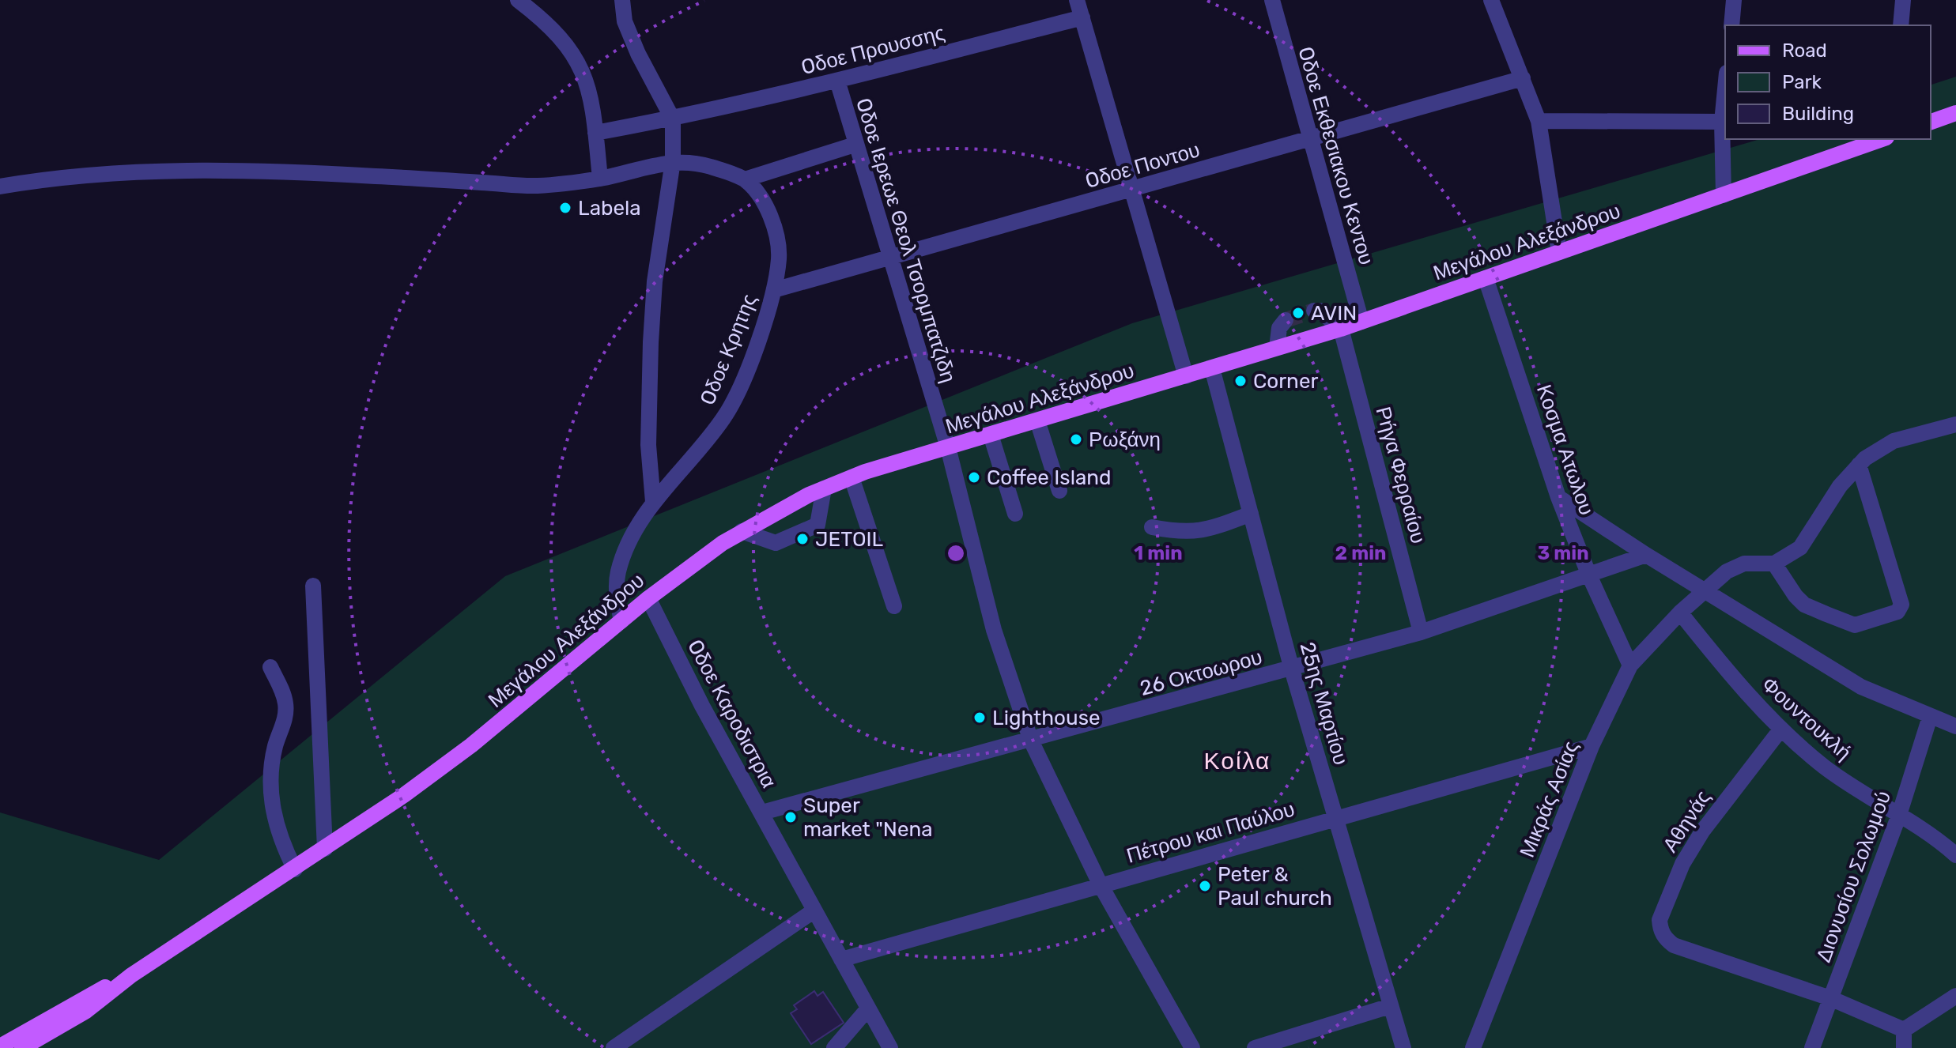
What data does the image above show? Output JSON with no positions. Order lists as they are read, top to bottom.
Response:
{
  "streets": {
    "main road": ["Μεγάλου Αλεξάνδρου"],
    "street": [
      "Oδοε Προυσσης",
      "Oδοε Εκθεσιακου Κεντου",
      "Oδοε Ποντου",
      "Oδοε Ιερεωε Θεολ Τσορμπατζιδη",
      "Oδοε Κρητης",
      "Κοσμα Ατωλου",
      "Ρήγα Φερραίου",
      "26 Οκτοωρου",
      "25ης Μαρτίου",
      "Oδοε Καροδιστρια",
      "Φουντουκλή",
      "Μικράς Ασίας",
      "Αθηνάς",
      "Πέτρου και Παύλου",
      "Διονυσίου Σολωμού"
    ]
  },
  "crossings": [
    ["Oδοε Προυσσης", "Oδοε Ιερεωε Θεολ Τσορμπατζιδη"],
    ["Oδοε Εκθεσιακου Κεντου", "Oδοε Ποντου"],
    ["Oδοε Εκθεσιακου Κεντου", "Μεγάλου Αλεξάνδρου"],
    ["Oδοε Ποντου", "Oδοε Ιερεωε Θεολ Τσορμπατζιδη"],
    ["Oδοε Ποντου", "Oδοε Κρητης"],
    ["Oδοε Ιερεωε Θεολ Τσορμπατζιδη", "Μεγάλου Αλεξάνδρου"],
    ["Oδοε Ιερεωε Θεολ Τσορμπατζιδη", "26 Οκτοωρου"],
    ["Oδοε Ιερεωε Θεολ Τσορμπατζιδη", "Πέτρου και Παύλου"],
    ["Μεγάλου Αλεξάνδρου", "Oδοε Κρητης"],
    ["Μεγάλου Αλεξάνδρου", "Κοσμα Ατωλου"],
    ["Μεγάλου Αλεξάνδρου", "Ρήγα Φερραίου"],
    ["Μεγάλου Αλεξάνδρου", "25ης Μαρτίου"],
    ["Μεγάλου Αλεξάνδρου", "Oδοε Καροδιστρια"],
    ["Κοσμα Ατωλου", "26 Οκτοωρου"],
    ["Κοσμα Ατωλου", "Μικράς Ασίας"],
    ["Ρήγα Φερραίου", "26 Οκτοωρου"],
    ["26 Οκτοωρου", "25ης Μαρτίου"],
    ["26 Οκτοωρου", "Oδοε Καροδιστρια"],
    ["25ης Μαρτίου", "Πέτρου και Παύλου"],
    ["Oδοε Καροδιστρια", "Πέτρου και Παύλου"],
    ["Φουντουκλή", "Μικράς Ασίας"],
    ["Φουντουκλή", "Αθηνάς"],
    ["Φουντουκλή", "Διονυσίου Σολωμού"],
    ["Μικράς Ασίας", "Πέτρου και Παύλου"],
    ["Αθηνάς", "Διονυσίου Σολωμού"]
  ],
  "districts": ["Κοίλα"],
  "places": [
    "Labela",
    "AVIN",
    "Corner",
    "Ρωξάνη",
    "Coffee Island",
    "JETOIL",
    "Lighthouse",
    "Super market \"Nena",
    "Peter & Paul church"
  ],
  "legend": ["Road", "Park", "Building"],
  "rings": ["1 min", "2 min", "3 min"]
}
